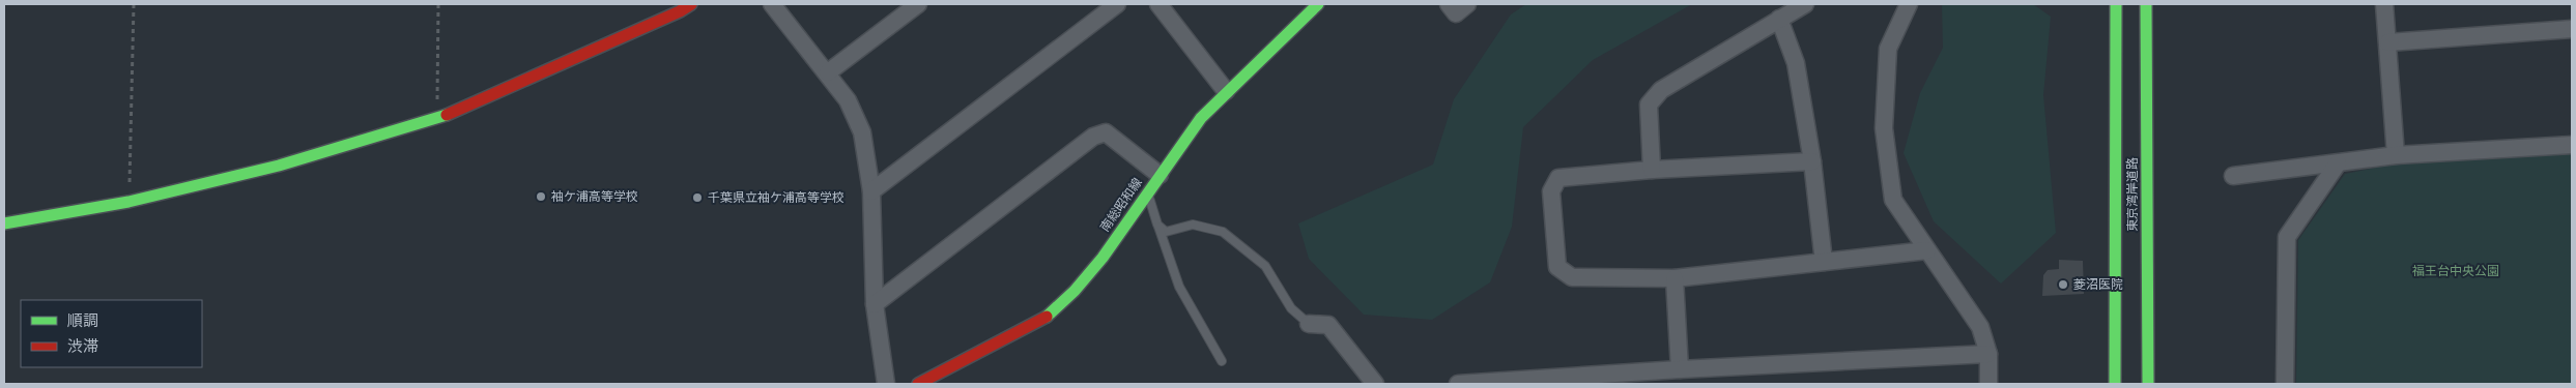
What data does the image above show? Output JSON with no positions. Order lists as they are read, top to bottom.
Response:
{
  "streets": {
    "main road": ["東京湾岸道路", "南総昭和線"]
  },
  "parks": ["福王台中央公園"],
  "places": ["袖ケ浦高等学校", "千葉県立袖ケ浦高等学校", "菱沼医院"],
  "legend": ["順調", "渋滞"]
}
